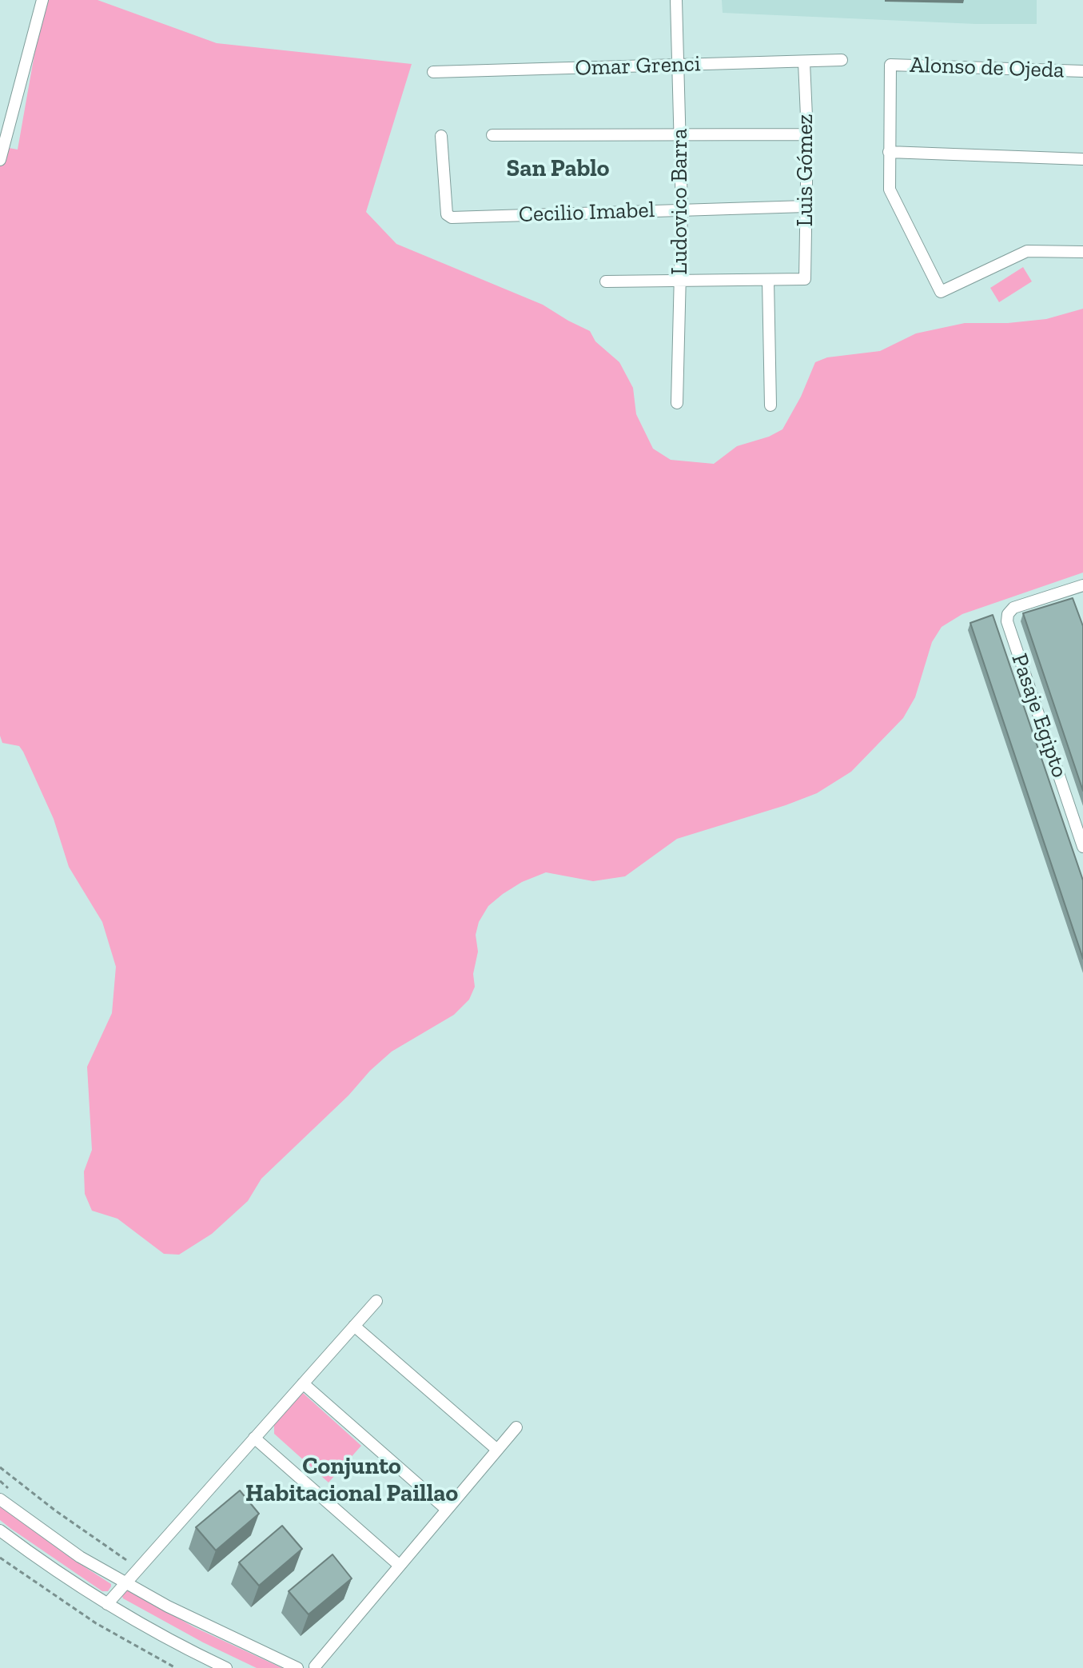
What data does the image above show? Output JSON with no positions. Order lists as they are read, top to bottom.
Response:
{
  "streets": {
    "street": [
      "Omar Grenci",
      "Alonso de Ojeda",
      "Luis Gómez",
      "Ludovico Barra",
      "Cecilio Imabel",
      "Pasaje Egipto"
    ]
  },
  "crossings": [
    ["Omar Grenci", "Luis Gómez"],
    ["Omar Grenci", "Ludovico Barra"],
    ["Luis Gómez", "Cecilio Imabel"],
    ["Ludovico Barra", "Cecilio Imabel"]
  ],
  "districts": ["San Pablo", "Conjunto Habitacional Paillao"]
}
